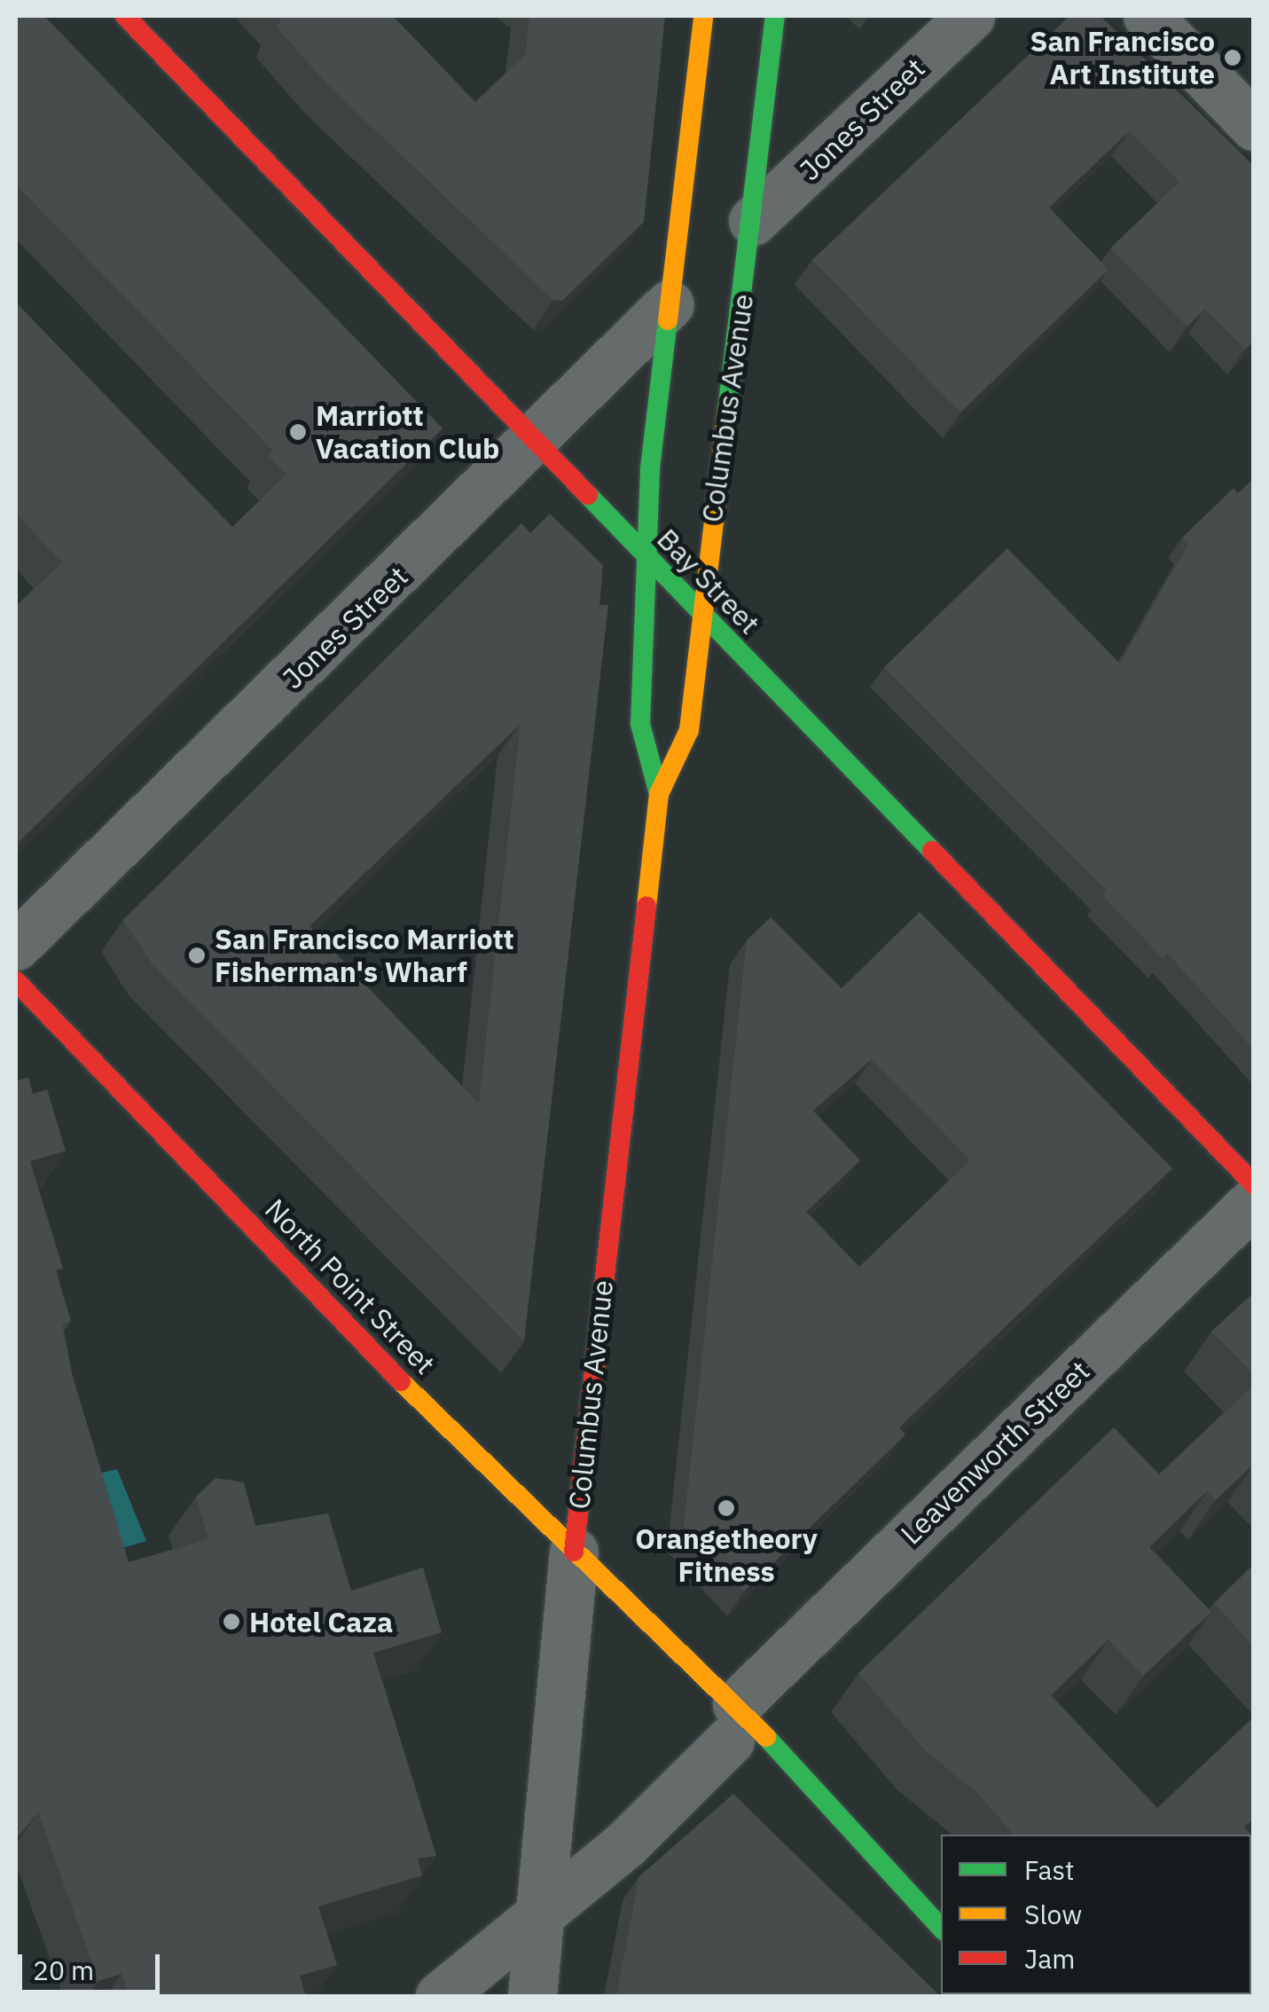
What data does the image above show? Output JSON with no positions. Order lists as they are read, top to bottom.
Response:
{
  "streets": {
    "main road": ["Columbus Avenue", "Bay Street", "North Point Street"],
    "street": ["Jones Street", "Leavenworth Street"]
  },
  "crossings": [
    ["Jones Street", "Columbus Avenue"],
    ["Jones Street", "Bay Street"],
    ["Columbus Avenue", "Bay Street"],
    ["Columbus Avenue", "North Point Street"],
    ["Columbus Avenue", "Leavenworth Street"],
    ["North Point Street", "Leavenworth Street"]
  ],
  "places": [
    "San Francisco Art Institute",
    "Marriott Vacation Club",
    "San Francisco Marriott Fisherman's Wharf",
    "Orangetheory Fitness",
    "Hotel Caza"
  ],
  "legend": ["Fast", "Slow", "Jam"],
  "scale_bar": "20 m"
}
